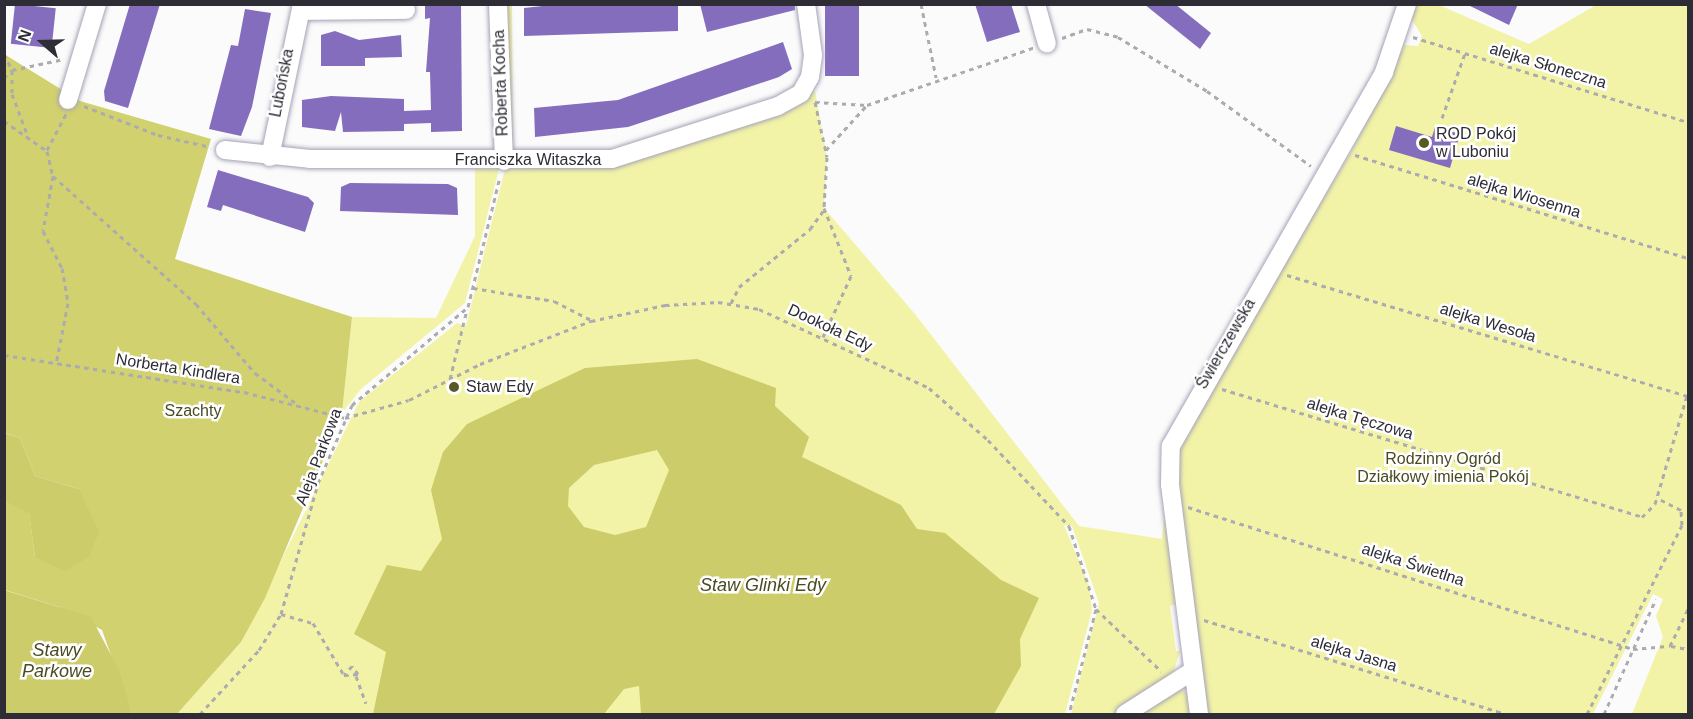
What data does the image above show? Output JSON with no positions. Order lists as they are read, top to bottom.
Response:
{
  "streets": {
    "street": [
      "Lubońska",
      "Roberta Kocha",
      "Franciszka Witaszka",
      "Świerczewska"
    ],
    "path": [
      "alejka Słoneczna",
      "alejka Wiosenna",
      "alejka Wesoła",
      "Dookoła Edy",
      "Norberta Kindlera",
      "alejka Tęczowa",
      "Aleja Parkowa",
      "alejka Świetlna",
      "alejka Jasna"
    ]
  },
  "crossings": [
    ["alejka Słoneczna", "Świerczewska"],
    ["Lubońska", "Franciszka Witaszka"],
    ["Roberta Kocha", "Franciszka Witaszka"],
    ["Dookoła Edy", "Norberta Kindlera"],
    ["Dookoła Edy", "Aleja Parkowa"],
    ["Norberta Kindlera", "Aleja Parkowa"]
  ],
  "water": ["Staw Glinki Edy", "Stawy Parkowe"],
  "parks": ["Szachty", "Rodzinny Ogród Działkowy imienia Pokój"],
  "places": ["ROD Pokój w Luboniu", "Staw Edy"],
  "north": "left"
}
